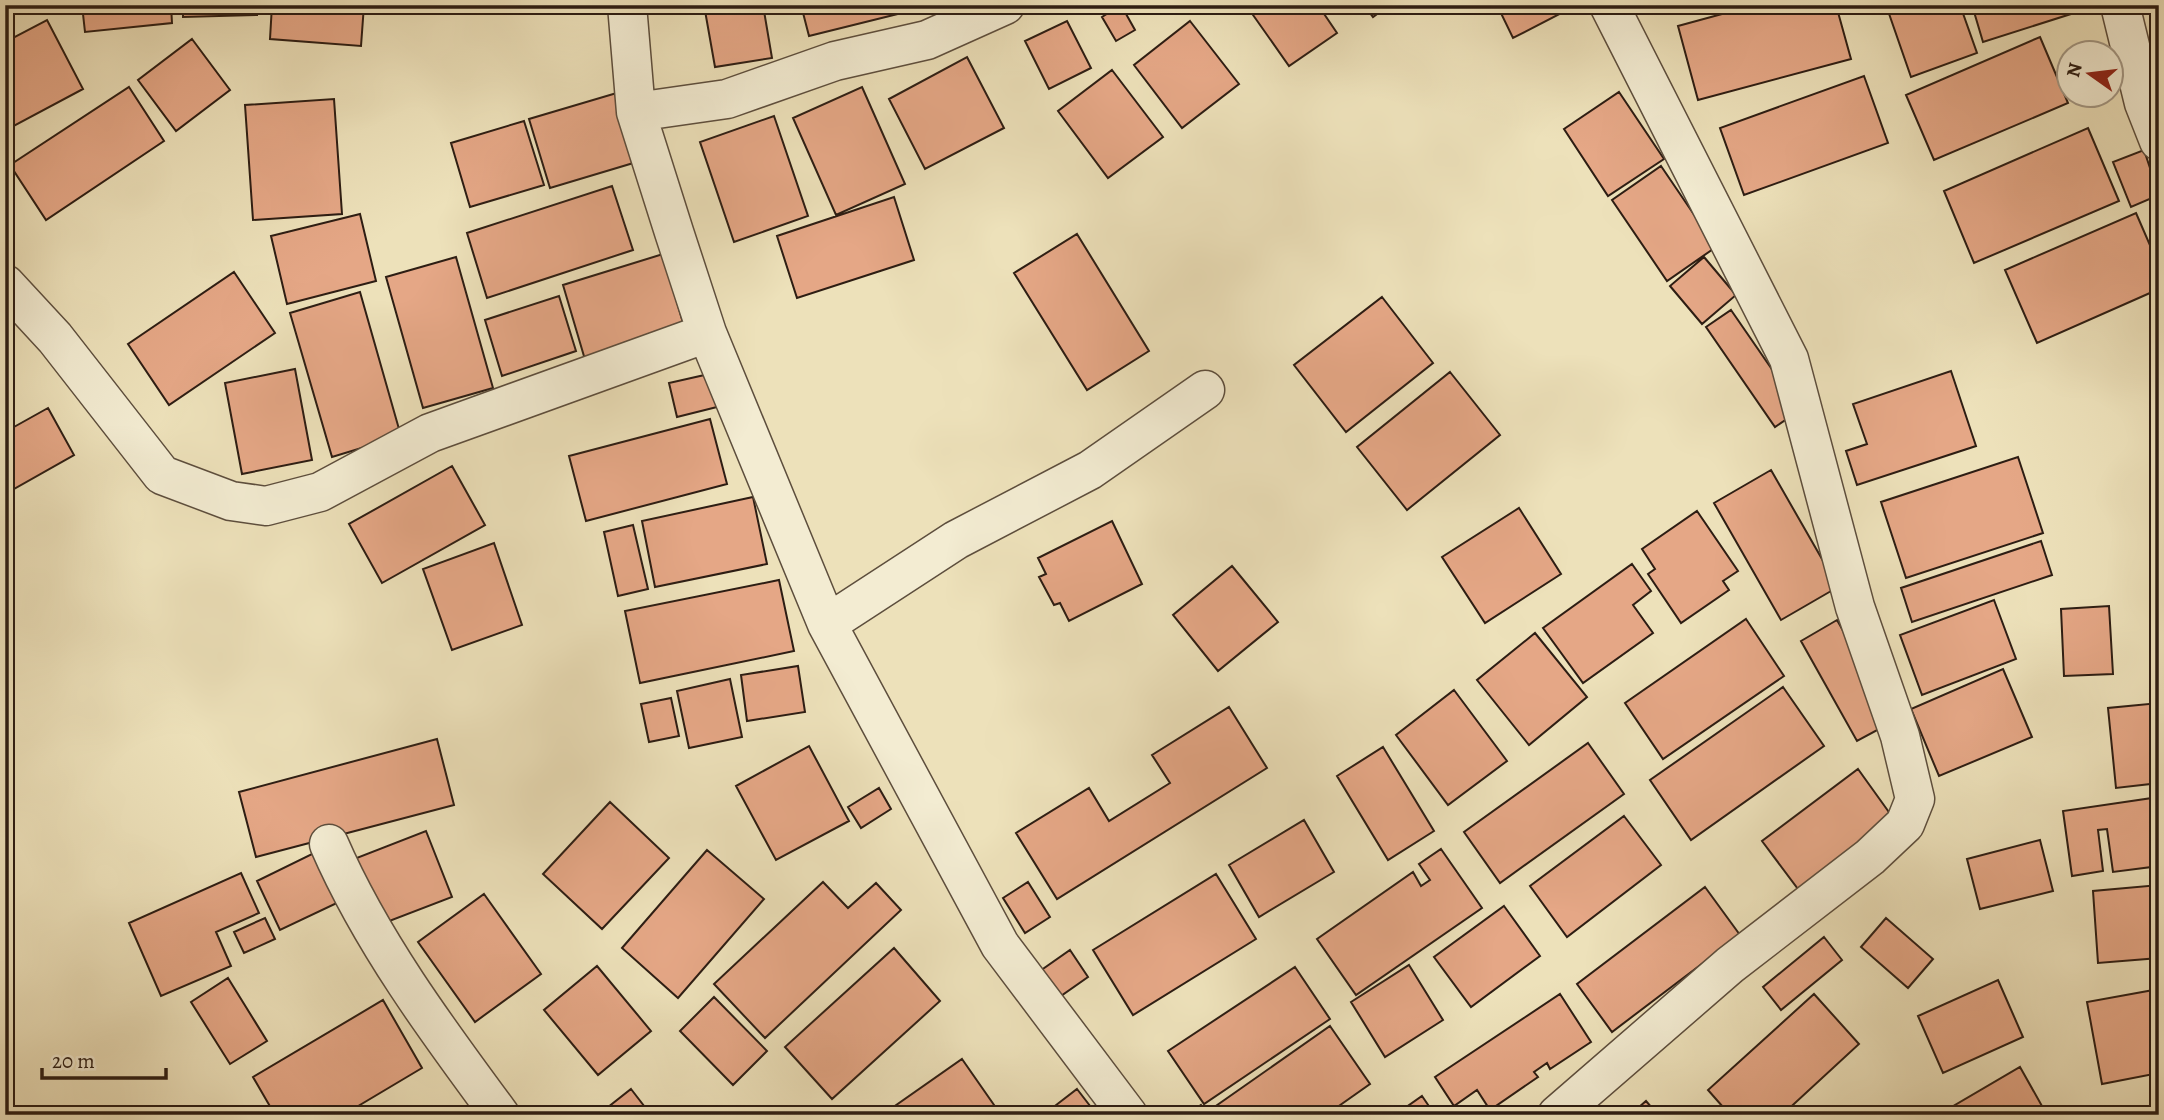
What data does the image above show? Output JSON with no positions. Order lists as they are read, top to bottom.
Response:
{
  "scale_bar": "20 m",
  "north": "left"
}
